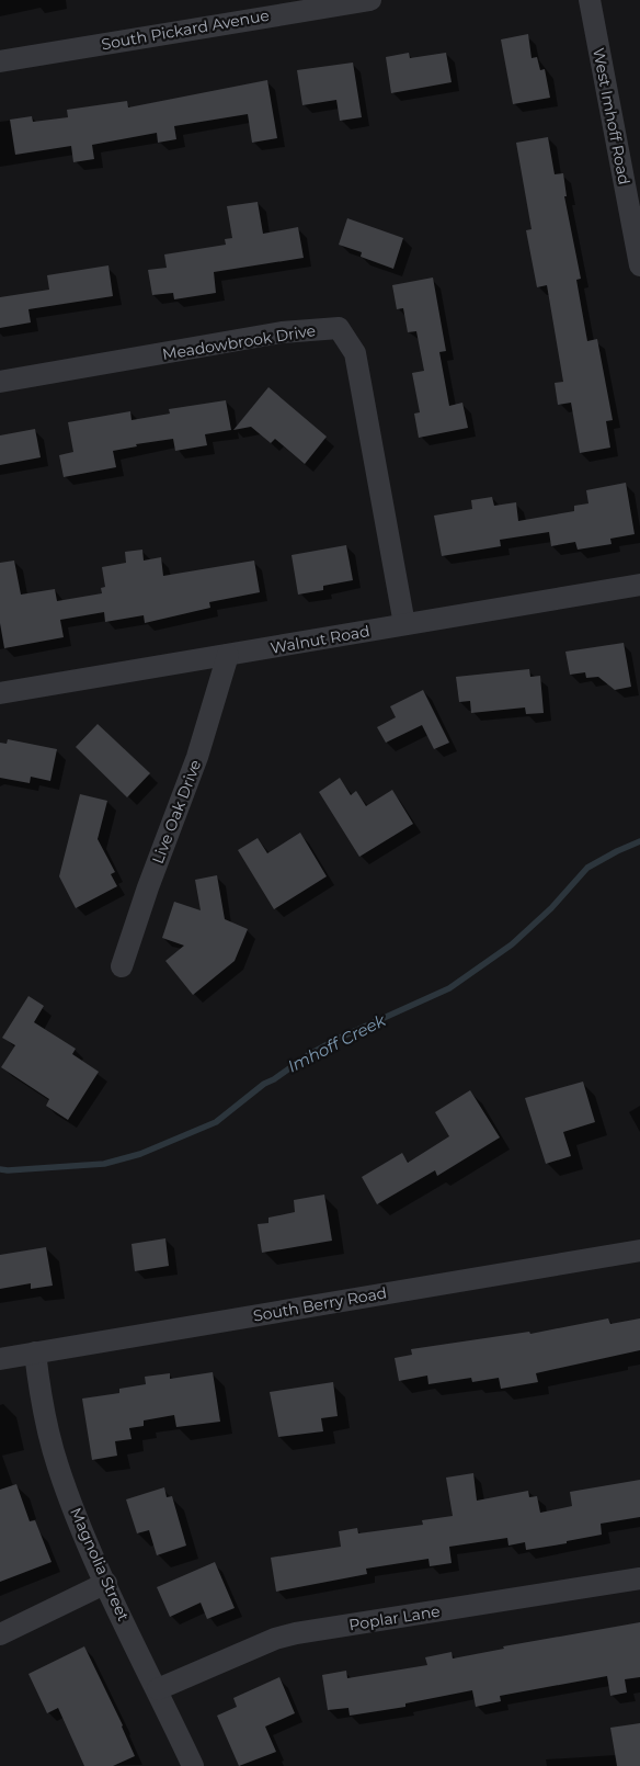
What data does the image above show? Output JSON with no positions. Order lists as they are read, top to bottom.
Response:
{
  "streets": {
    "street": [
      "South Pickard Avenue",
      "West Imhoff Road",
      "Meadowbrook Drive",
      "Walnut Road",
      "Live Oak Drive",
      "South Berry Road",
      "Magnolia Street",
      "Poplar Lane"
    ]
  },
  "crossings": [
    ["Meadowbrook Drive", "Walnut Road"],
    ["Walnut Road", "Live Oak Drive"],
    ["South Berry Road", "Magnolia Street"],
    ["Magnolia Street", "Poplar Lane"]
  ],
  "water": ["Imhoff Creek"]
}
